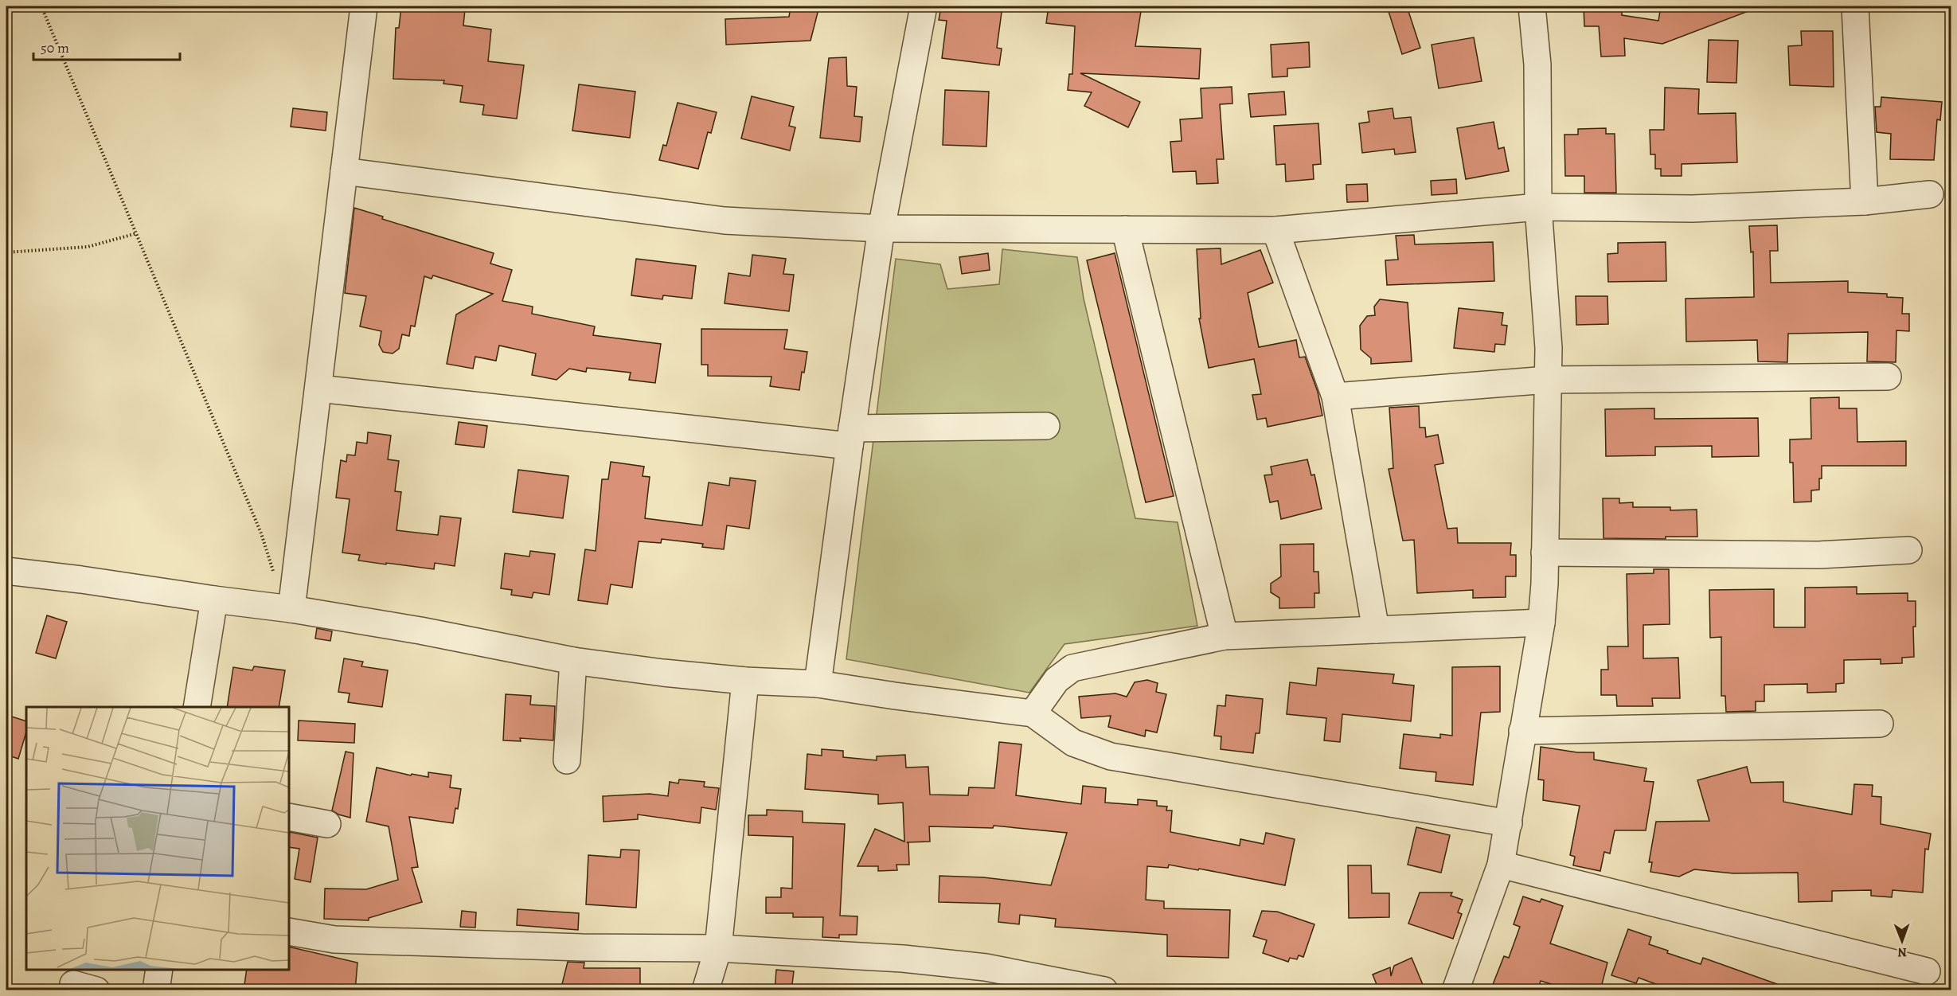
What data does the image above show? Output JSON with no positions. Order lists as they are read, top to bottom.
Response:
{
  "scale_bar": "50 m",
  "north": "bottom"
}
